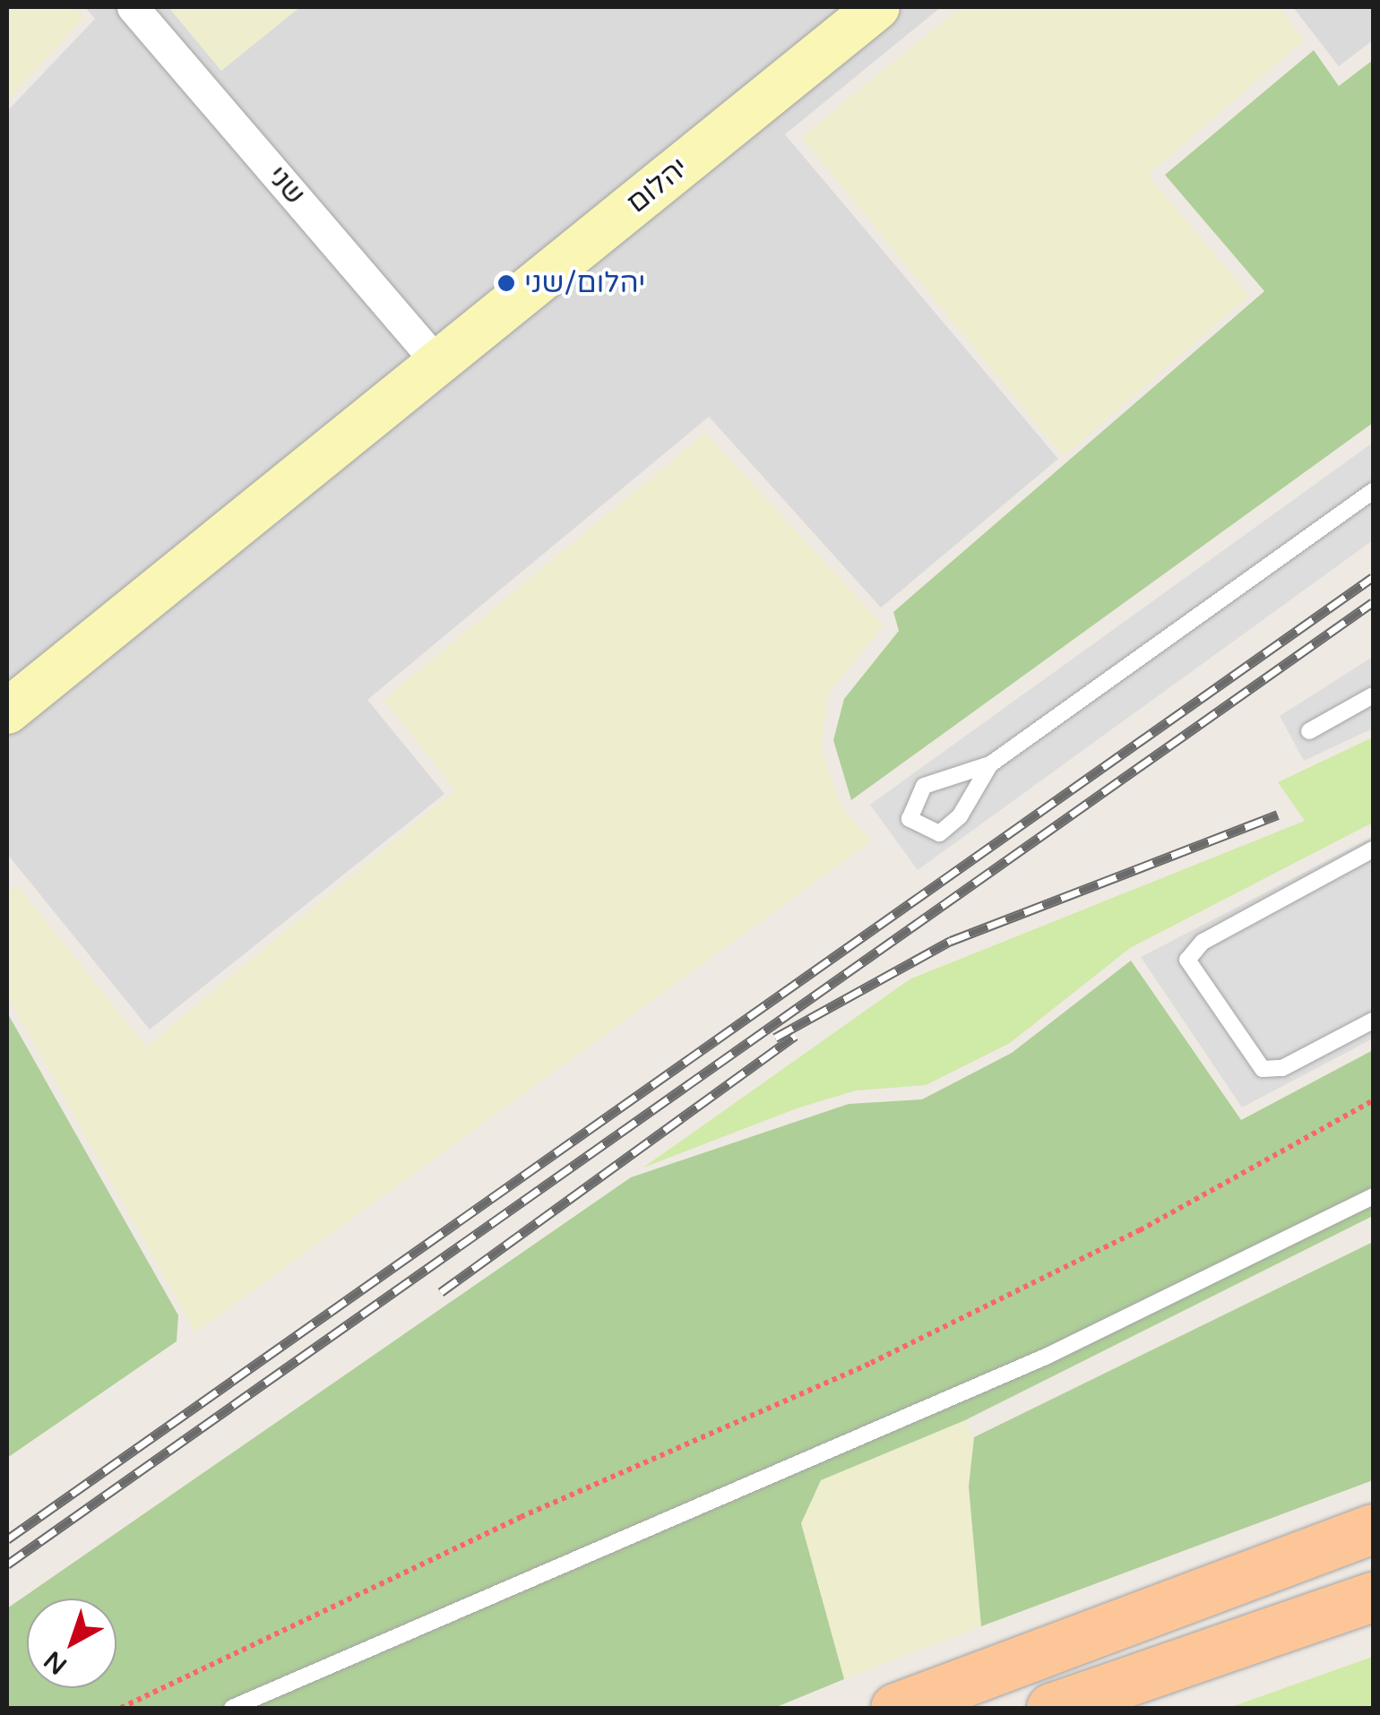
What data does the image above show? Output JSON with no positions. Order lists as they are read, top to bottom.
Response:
{
  "streets": {
    "main road": ["יהלום"],
    "street": ["שני"]
  },
  "crossings": [
    ["שני", "יהלום"]
  ],
  "places": ["יהלום/שני"],
  "north": "bottom left"
}
